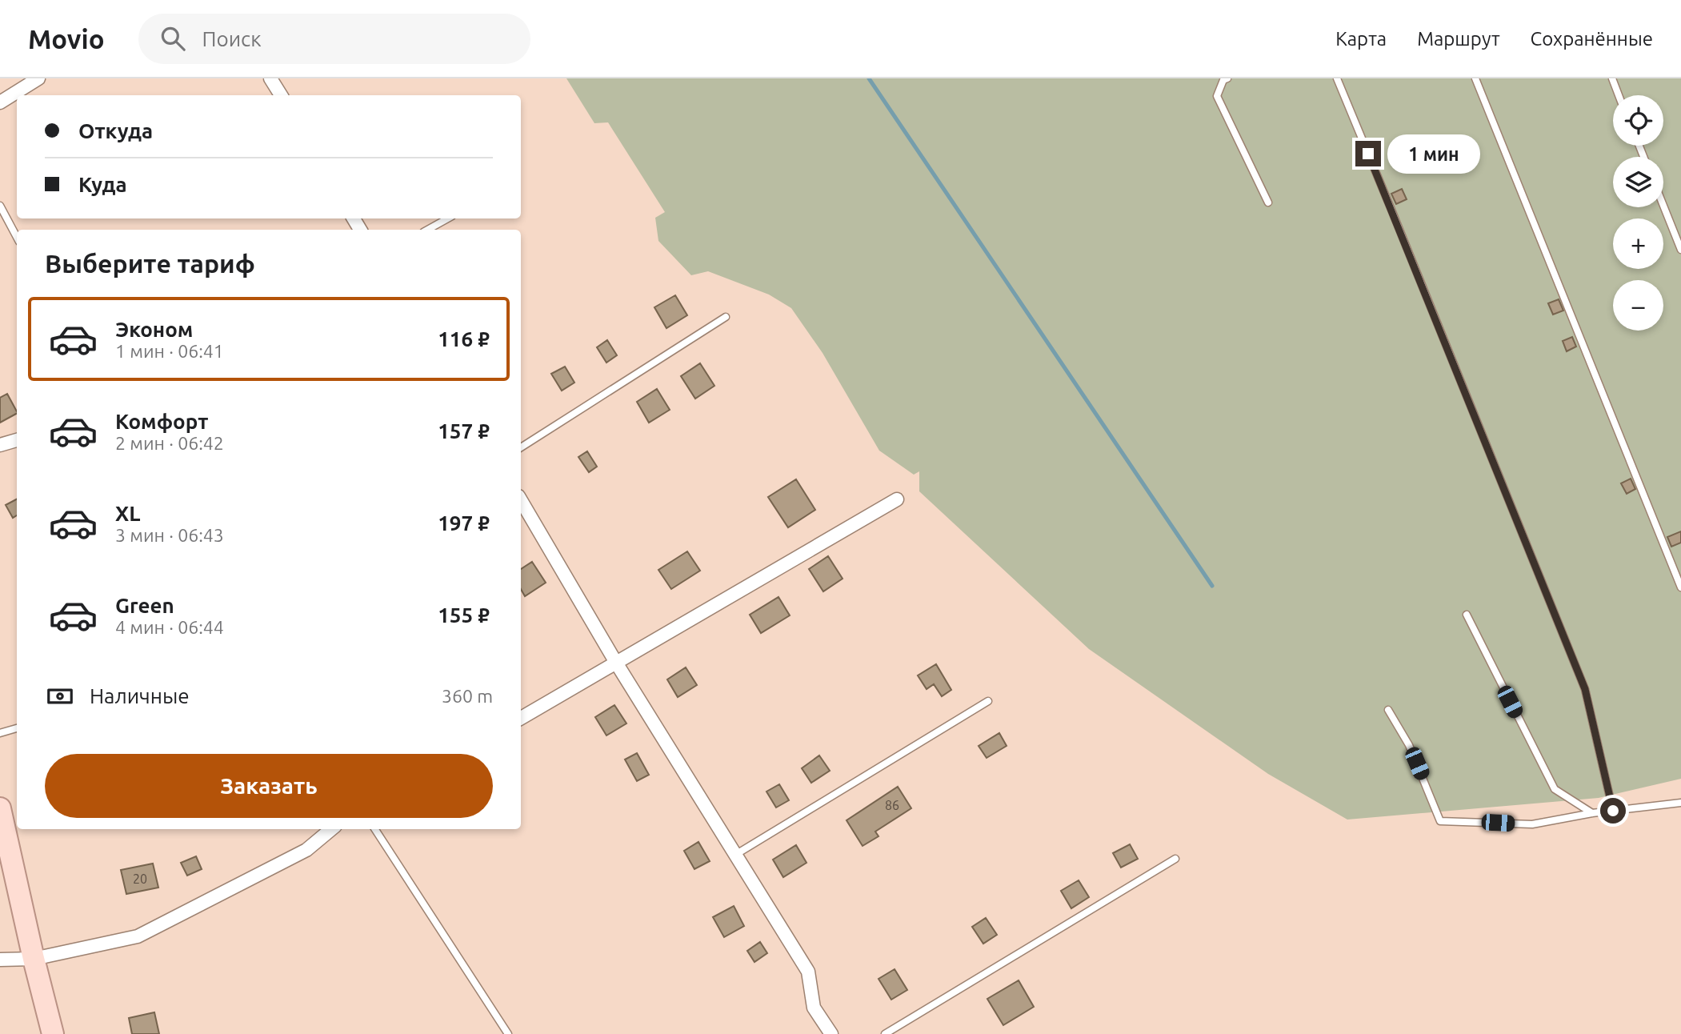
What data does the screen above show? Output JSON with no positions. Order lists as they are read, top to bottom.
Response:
{
  "house_numbers": ["86", "20"],
  "page": {
    "header": "Movio",
    "search": "Поиск",
    "nav": ["Карта", "Маршрут", "Сохранённые"],
    "map_buttons": ["+", "−"],
    "banner": ["Откуда", "Куда"],
    "bubble": "1 мин",
    "heading": "Выберите тариф",
    "list": [
      {
        "name": "Эконом",
        "note": "1 мин · 06:41",
        "value": "116 ₽"
      },
      {
        "name": "Комфорт",
        "note": "2 мин · 06:42",
        "value": "157 ₽"
      },
      {
        "name": "XL",
        "note": "3 мин · 06:43",
        "value": "197 ₽"
      },
      {
        "name": "Green",
        "note": "4 мин · 06:44",
        "value": "155 ₽"
      }
    ],
    "pay": ["Наличные", "360 m"],
    "buttons": "Заказать"
  }
}
